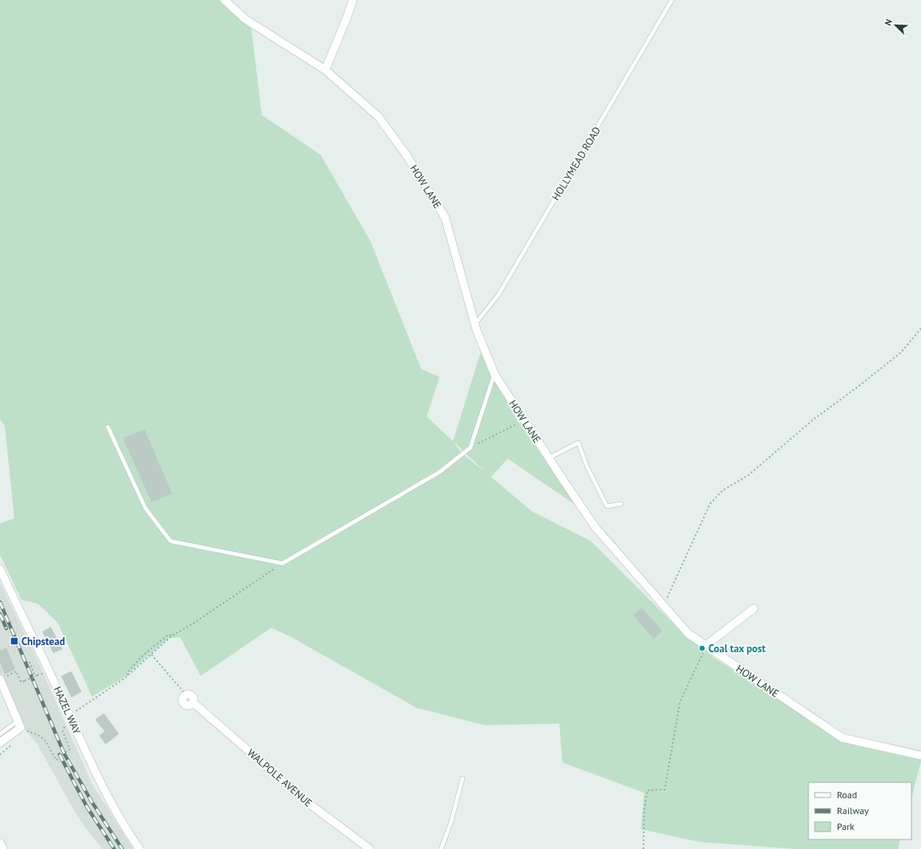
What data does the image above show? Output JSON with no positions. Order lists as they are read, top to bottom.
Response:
{
  "streets": {
    "street": ["HOW LANE", "HAZEL WAY", "WALPOLE AVENUE"],
    "lane": ["HOLLYMEAD ROAD"]
  },
  "crossings": [
    ["HOLLYMEAD ROAD", "HOW LANE"]
  ],
  "places": {
    "transit": ["Chipstead"],
    "other": ["Coal tax post"]
  },
  "legend": ["Road", "Railway", "Park"],
  "north": "top left"
}
